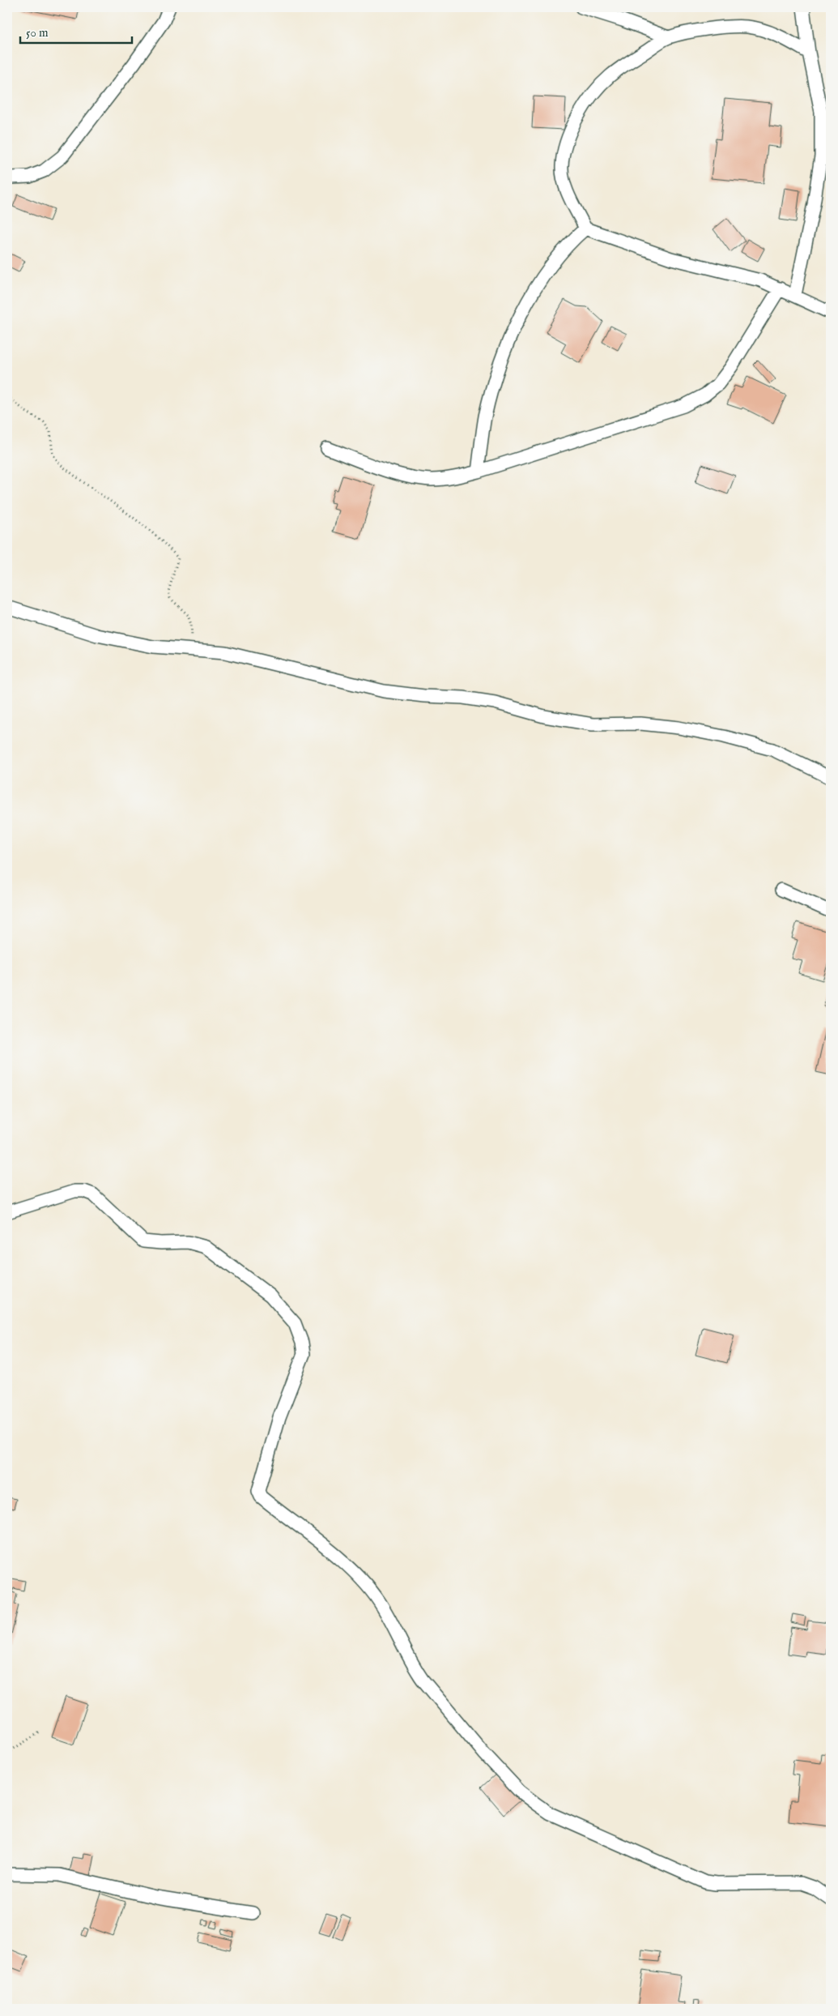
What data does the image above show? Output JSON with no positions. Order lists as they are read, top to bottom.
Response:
{
  "scale_bar": "50 m"
}
